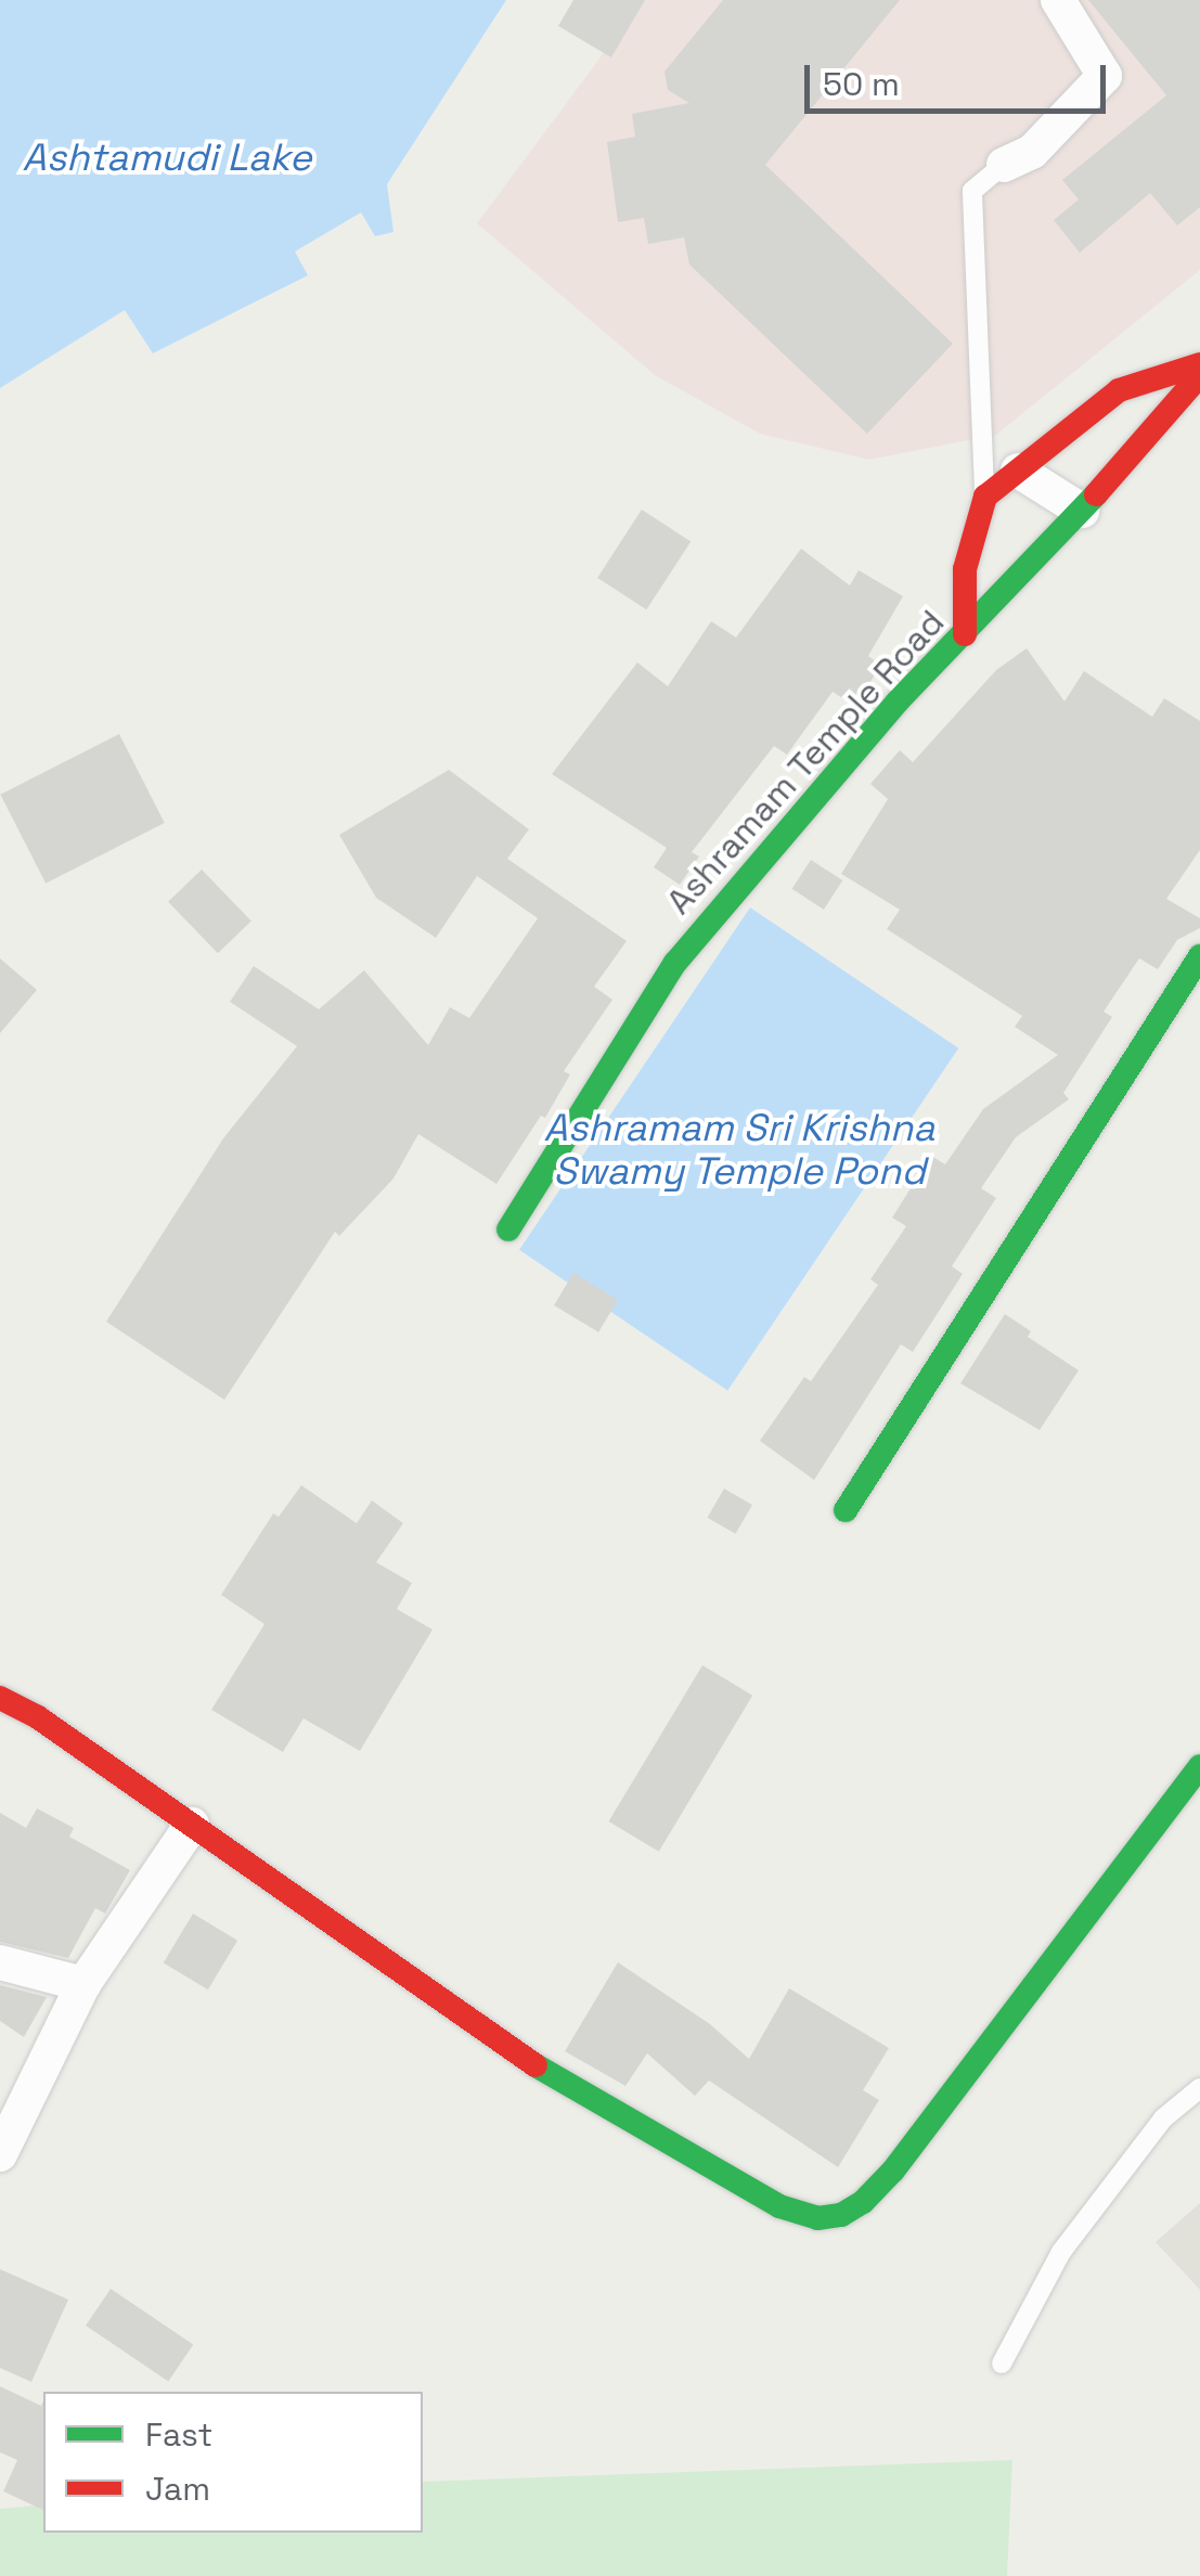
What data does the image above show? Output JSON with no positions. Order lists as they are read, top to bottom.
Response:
{
  "streets": {
    "street": ["Ashramam Temple Road"]
  },
  "water": ["Ashtamudi Lake", "Ashramam Sri Krishna Swamy Temple Pond"],
  "legend": ["Fast", "Jam"],
  "scale_bar": "50 m"
}
